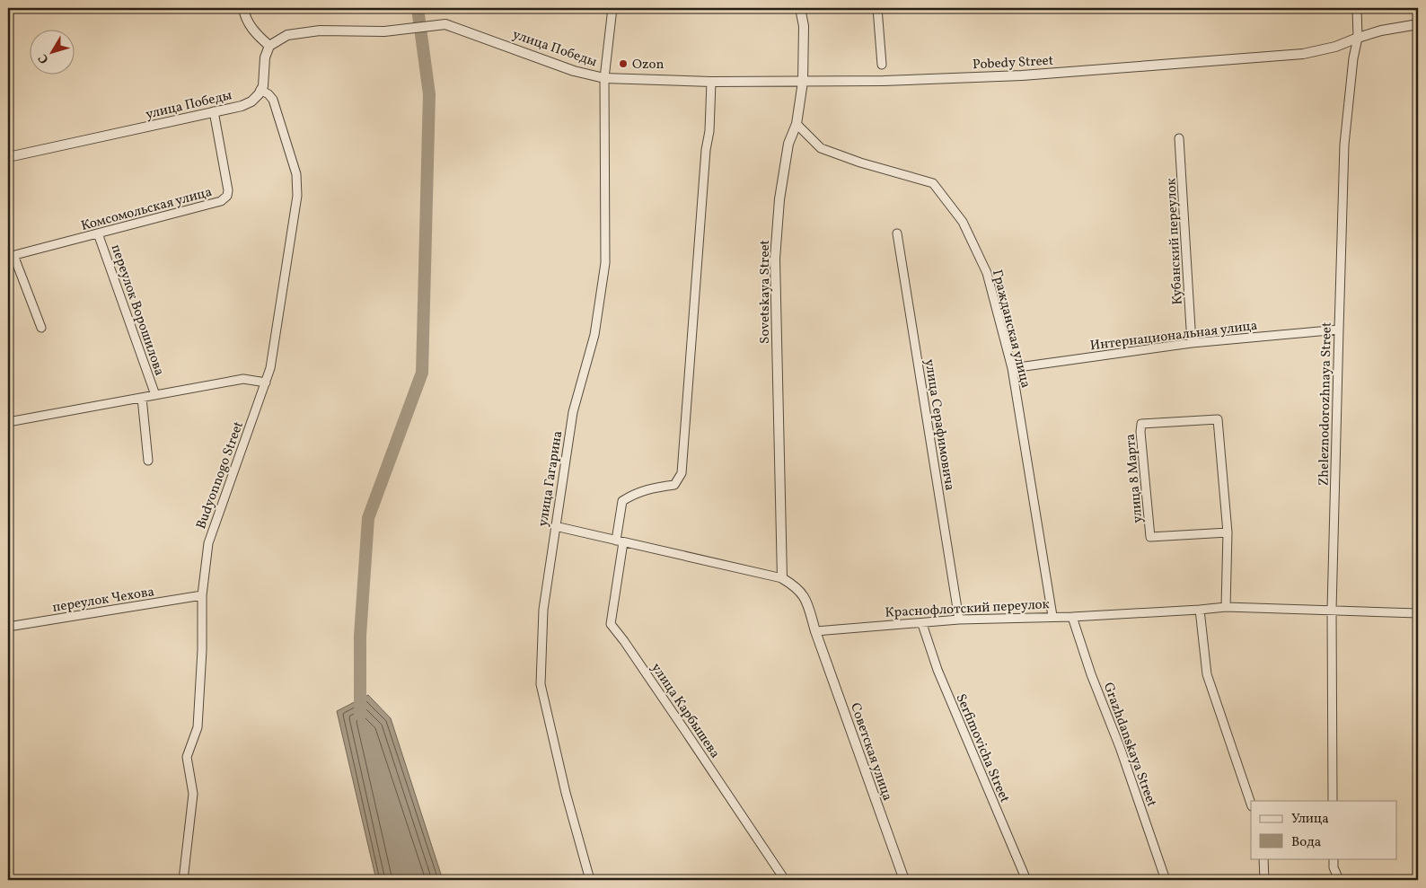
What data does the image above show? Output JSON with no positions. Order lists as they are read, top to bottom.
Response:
{
  "streets": {
    "street": [
      "улица Победы",
      "Pobedy Street",
      "Комсомольская улица",
      "Кубанский переулок",
      "Sovetskaya Street",
      "переулок Ворошилова",
      "Гражданская улица",
      "Интернациональная улица",
      "Zheleznodorozhnaya Street",
      "улица Серафимовича",
      "Budyonnogo Street",
      "улица Гагарина",
      "улица 8 Марта",
      "переулок Чехова",
      "Краснофлотский переулок",
      "улица Карбышева",
      "Grazhdanskaya Street",
      "Serfimovicha Street",
      "Советская улица"
    ]
  },
  "crossings": [
    ["улица Победы", "Pobedy Street"],
    ["улица Победы", "Комсомольская улица"],
    ["улица Победы", "Budyonnogo Street"],
    ["улица Победы", "улица Гагарина"],
    ["Pobedy Street", "Sovetskaya Street"],
    ["Pobedy Street", "Zheleznodorozhnaya Street"],
    ["Pobedy Street", "улица Гагарина"],
    ["Pobedy Street", "улица Карбышева"],
    ["Комсомольская улица", "переулок Ворошилова"],
    ["Кубанский переулок", "Интернациональная улица"],
    ["Sovetskaya Street", "Гражданская улица"],
    ["переулок Ворошилова", "Budyonnogo Street"],
    ["Гражданская улица", "Интернациональная улица"],
    ["Гражданская улица", "Краснофлотский переулок"],
    ["Интернациональная улица", "Zheleznodorozhnaya Street"],
    ["Zheleznodorozhnaya Street", "Краснофлотский переулок"],
    ["улица Серафимовича", "Краснофлотский переулок"],
    ["Budyonnogo Street", "переулок Чехова"],
    ["улица 8 Марта", "Краснофлотский переулок"],
    ["Краснофлотский переулок", "Grazhdanskaya Street"],
    ["Краснофлотский переулок", "Serfimovicha Street"],
    ["Краснофлотский переулок", "Советская улица"]
  ],
  "places": ["Ozon"],
  "legend": ["Улица", "Вода"],
  "north": "bottom left"
}
